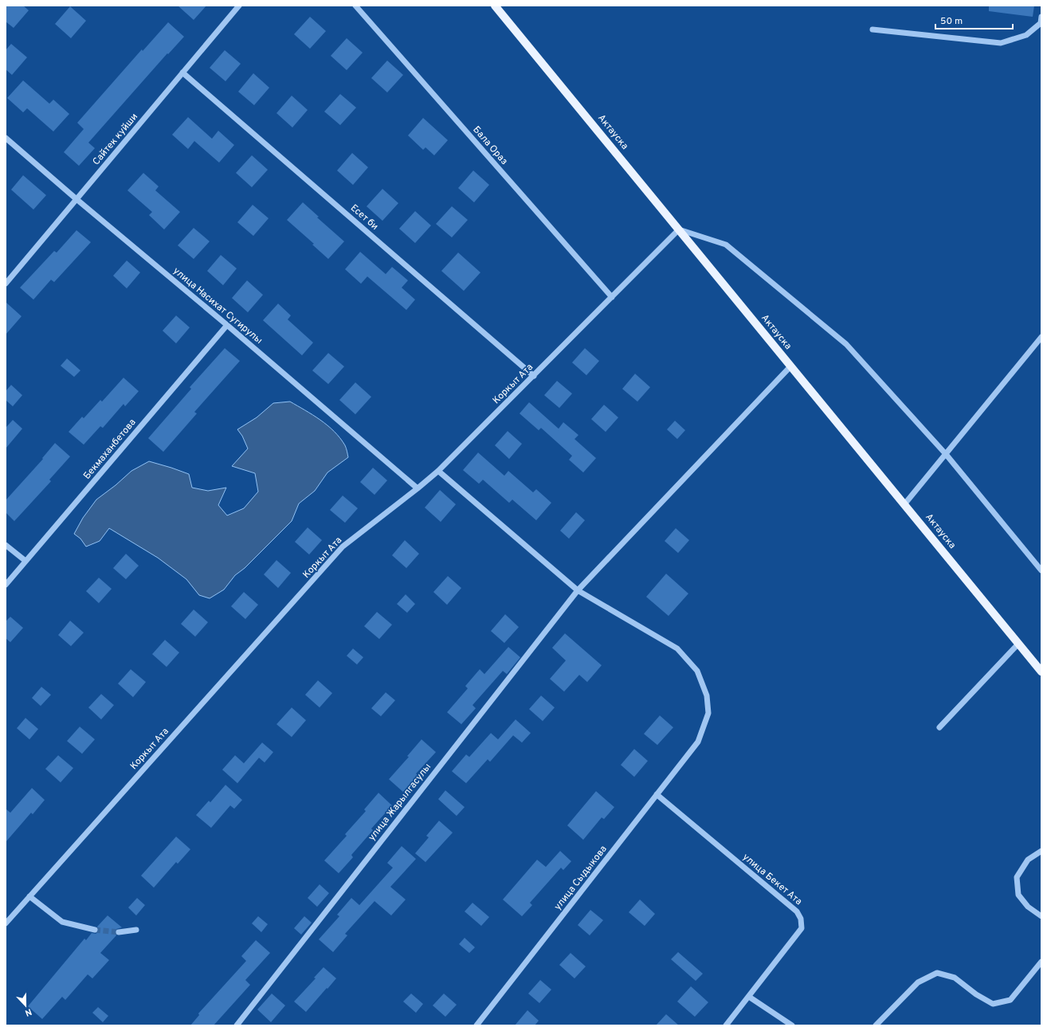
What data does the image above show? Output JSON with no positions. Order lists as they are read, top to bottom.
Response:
{
  "streets": {
    "main road": ["Актауска"],
    "street": [
      "Сайтек куйши",
      "Бала Ораз",
      "Есет би",
      "улица Насихат Сугирулы",
      "Коркыт Ата",
      "Бекмаханбетова",
      "улица Жарылгасулы",
      "улица Сыдыкова",
      "улица Бекет Ата"
    ]
  },
  "crossings": [
    ["Актауска", "Коркыт Ата"],
    ["Актауска", "улица Жарылгасулы"],
    ["Сайтек куйши", "Есет би"],
    ["Сайтек куйши", "улица Насихат Сугирулы"],
    ["Бала Ораз", "Коркыт Ата"],
    ["Есет би", "Коркыт Ата"],
    ["улица Насихат Сугирулы", "Коркыт Ата"],
    ["улица Насихат Сугирулы", "Бекмаханбетова"],
    ["Коркыт Ата", "улица Сыдыкова"],
    ["улица Жарылгасулы", "улица Сыдыкова"],
    ["улица Сыдыкова", "улица Бекет Ата"]
  ],
  "scale_bar": "50 m",
  "north": "bottom"
}
